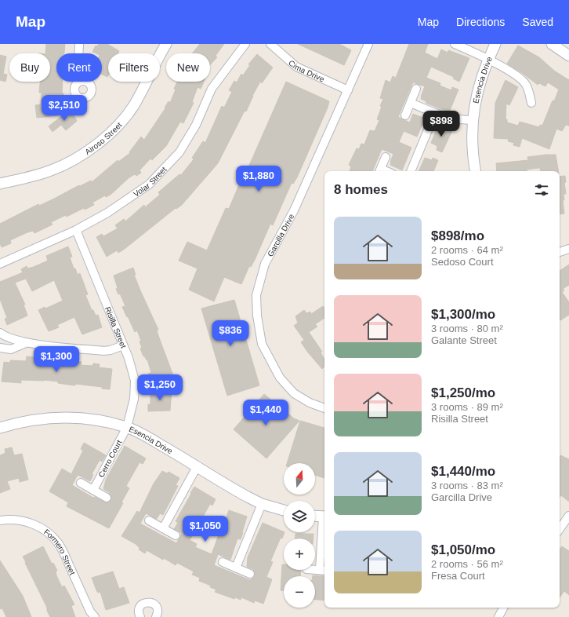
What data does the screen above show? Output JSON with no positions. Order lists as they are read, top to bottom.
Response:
{
  "streets": {
    "street": [
      "Cima Drive",
      "Esencia Drive",
      "Airoso Street",
      "Volar Street",
      "Garcilla Drive",
      "Risilla Street",
      "Cerro Court",
      "Formero Street"
    ]
  },
  "crossings": [
    ["Cima Drive", "Garcilla Drive"],
    ["Esencia Drive", "Risilla Street"],
    ["Esencia Drive", "Cerro Court"],
    ["Volar Street", "Risilla Street"],
    ["Risilla Street", "Cerro Court"]
  ],
  "north": "top",
  "page": {
    "header": "Map",
    "nav": ["Map", "Directions", "Saved"],
    "chip": [
      "Buy",
      "Rent",
      "Filters",
      "New"
    ],
    "price": [
      "$2,510",
      "$898",
      "$1,880",
      "$836",
      "$1,300",
      "$1,250",
      "$1,440",
      "$1,050"
    ],
    "heading": "8 homes",
    "list": [
      {
        "name": "$898/mo",
        "note": "2 rooms · 64 m² · Sedoso Court"
      },
      {
        "name": "$1,300/mo",
        "note": "3 rooms · 80 m² · Galante Street"
      },
      {
        "name": "$1,250/mo",
        "note": "3 rooms · 89 m² · Risilla Street"
      },
      {
        "name": "$1,440/mo",
        "note": "3 rooms · 83 m² · Garcilla Drive"
      },
      {
        "name": "$1,050/mo",
        "note": "2 rooms · 56 m² · Fresa Court"
      }
    ],
    "map_buttons": ["+", "−"]
  }
}
